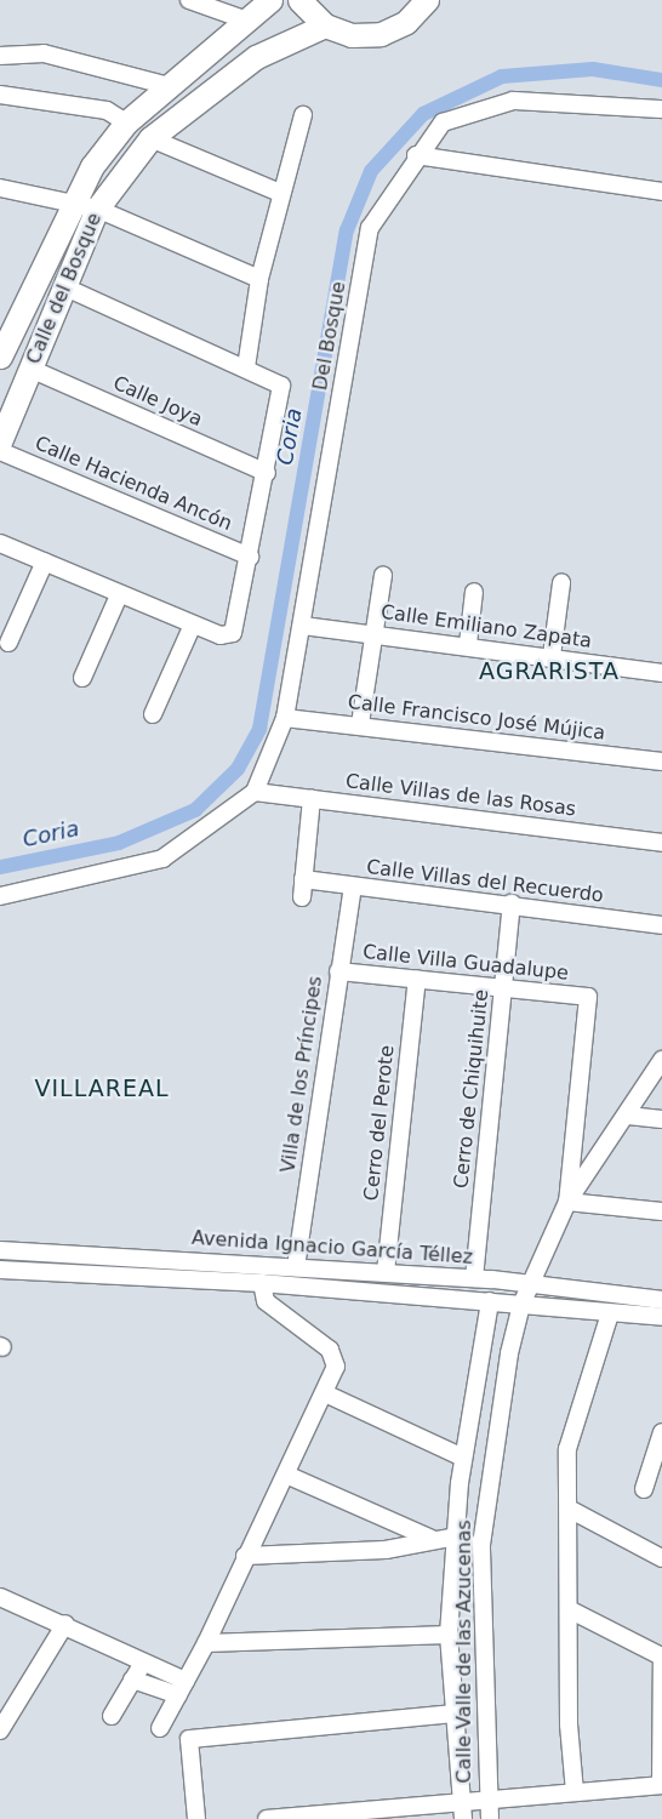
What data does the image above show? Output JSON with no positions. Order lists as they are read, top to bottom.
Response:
{
  "streets": {
    "street": [
      "Calle del Bosque",
      "Del Bosque",
      "Calle Joya",
      "Calle Hacienda Ancón",
      "Calle Emiliano Zapata",
      "Calle Francisco José Mújica",
      "Calle Villas de las Rosas",
      "Calle Villas del Recuerdo",
      "Calle Villa Guadalupe",
      "Villa de los Príncipes",
      "Cerro de Chiquihuite",
      "Cerro del Perote",
      "Avenida Ignacio García Téllez",
      "Calle Valle de las Azucenas"
    ]
  },
  "crossings": [
    ["Calle del Bosque", "Calle Joya"],
    ["Del Bosque", "Calle Emiliano Zapata"],
    ["Del Bosque", "Calle Francisco José Mújica"],
    ["Del Bosque", "Calle Villas de las Rosas"],
    ["Calle Villas del Recuerdo", "Villa de los Príncipes"],
    ["Calle Villas del Recuerdo", "Cerro de Chiquihuite"],
    ["Calle Villa Guadalupe", "Villa de los Príncipes"],
    ["Calle Villa Guadalupe", "Cerro de Chiquihuite"],
    ["Calle Villa Guadalupe", "Cerro del Perote"],
    ["Calle Villa Guadalupe", "Calle Valle de las Azucenas"],
    ["Villa de los Príncipes", "Avenida Ignacio García Téllez"],
    ["Cerro de Chiquihuite", "Avenida Ignacio García Téllez"],
    ["Cerro del Perote", "Avenida Ignacio García Téllez"],
    ["Avenida Ignacio García Téllez", "Calle Valle de las Azucenas"]
  ],
  "districts": ["AGRARISTA", "VILLAREAL"],
  "water": ["Coria"]
}
